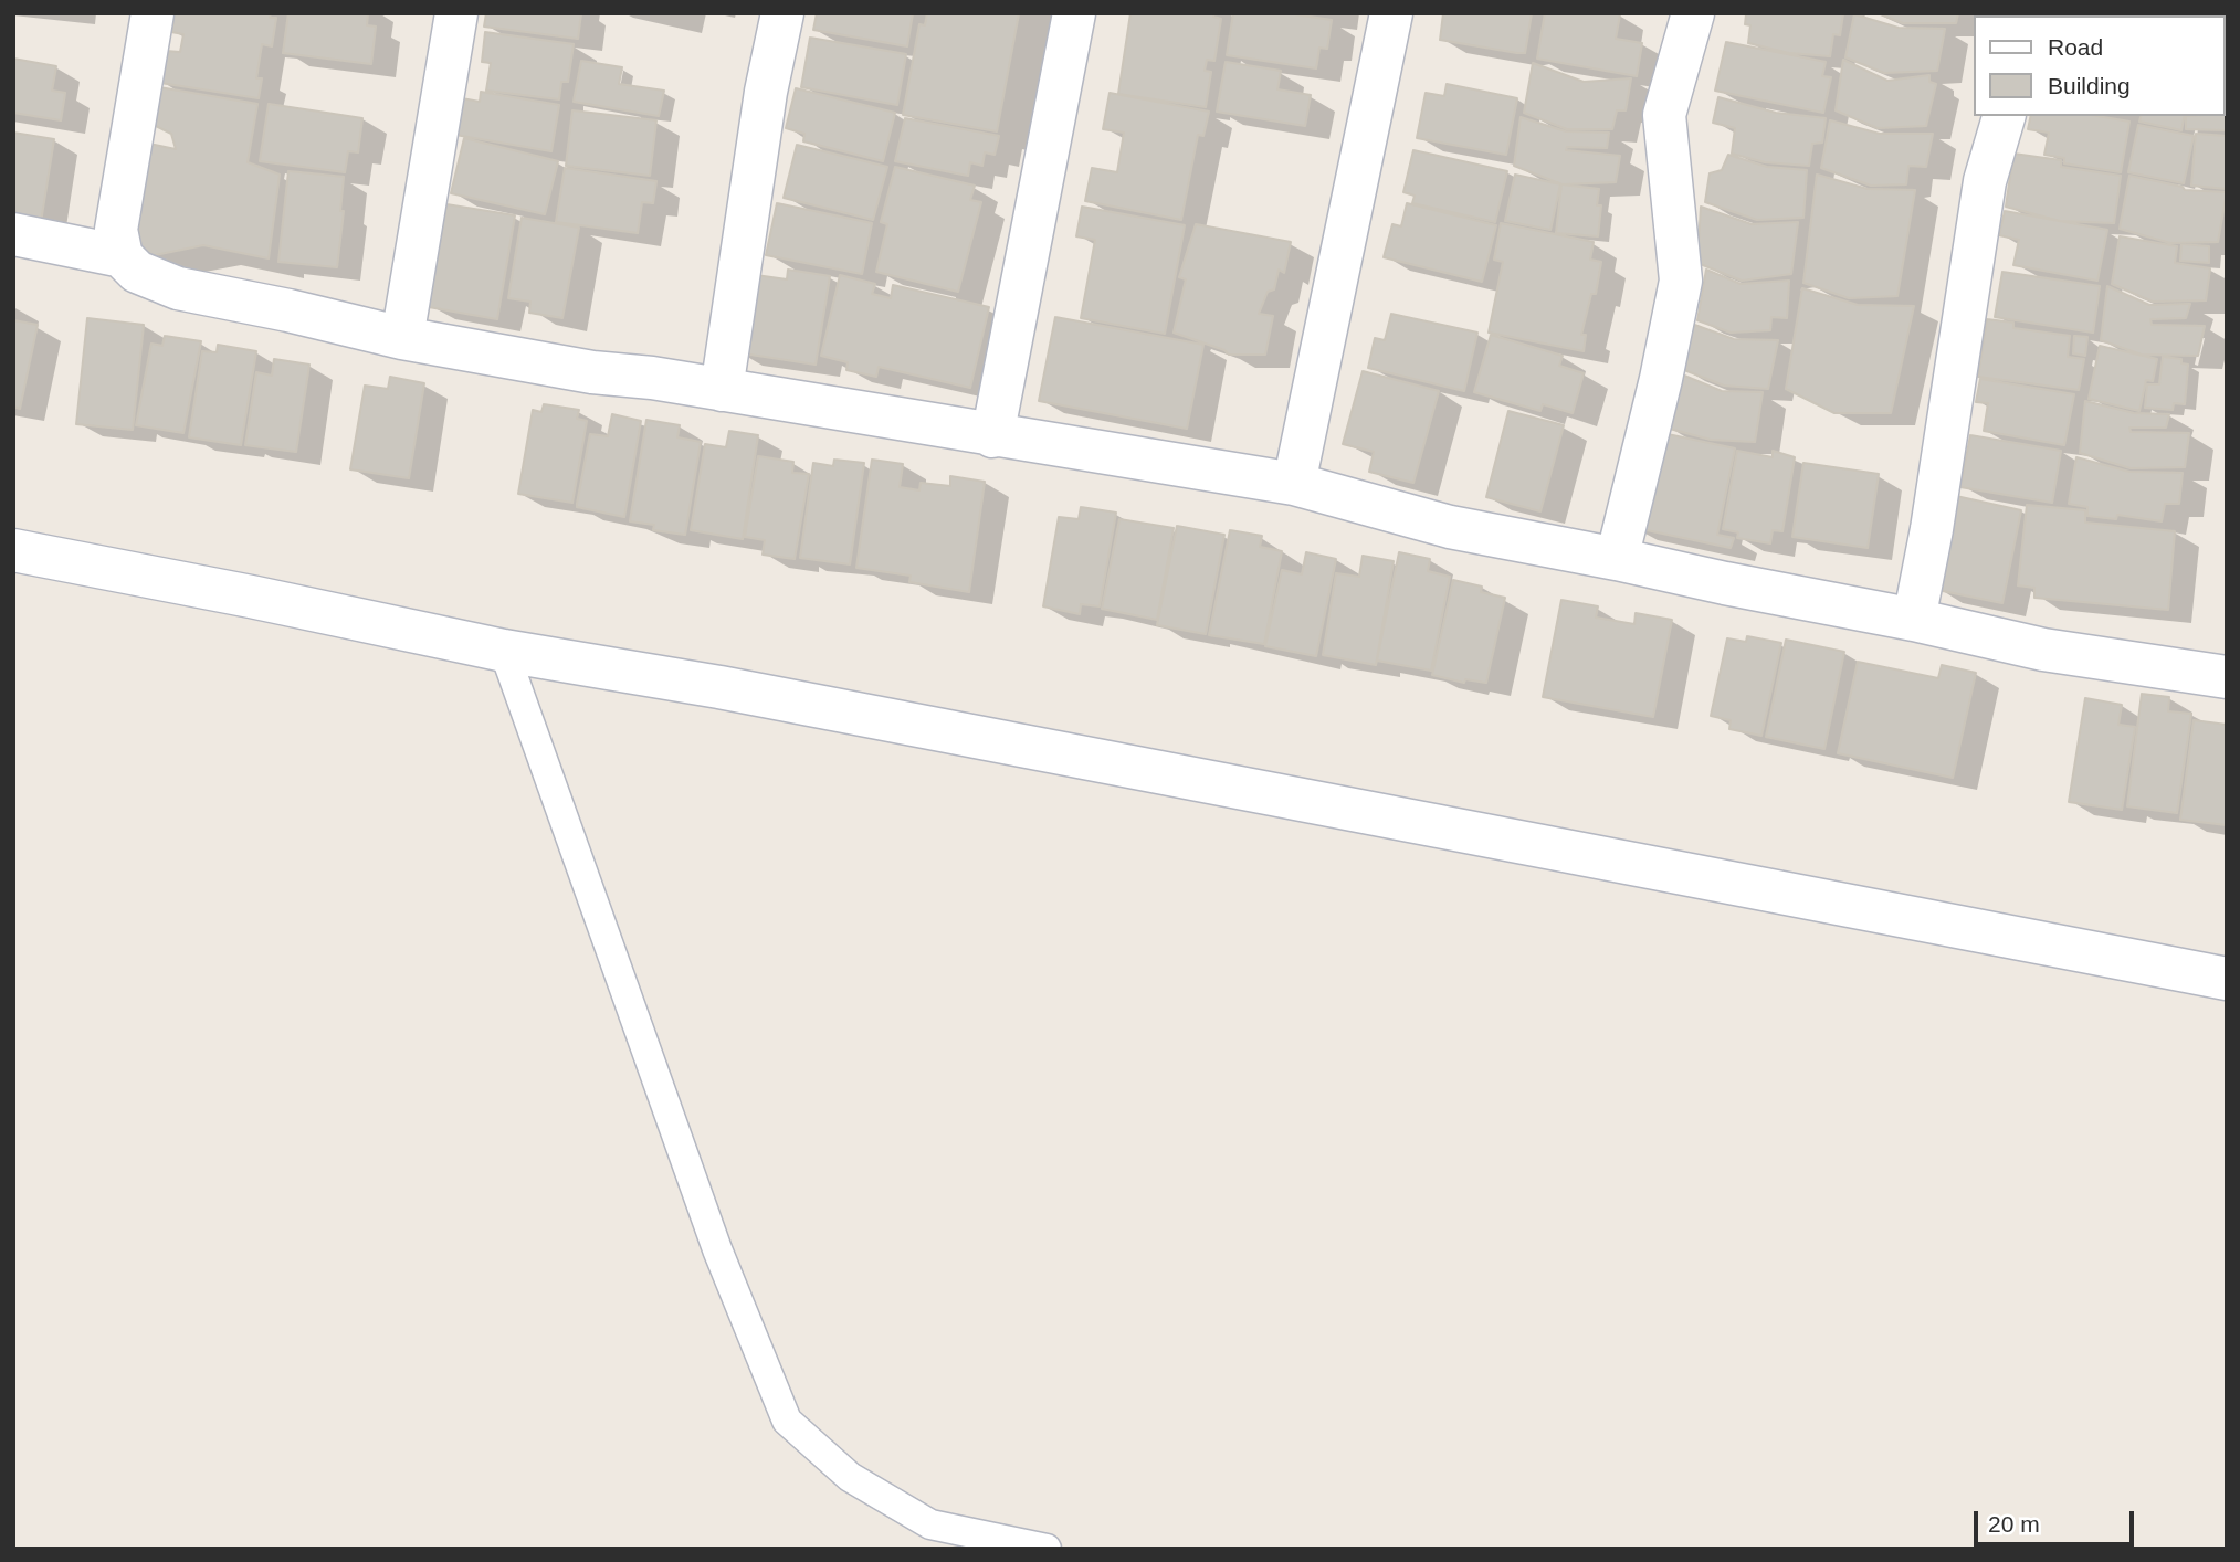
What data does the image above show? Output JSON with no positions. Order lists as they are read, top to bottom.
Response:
{
  "legend": ["Road", "Building"],
  "scale_bar": "20 m"
}
